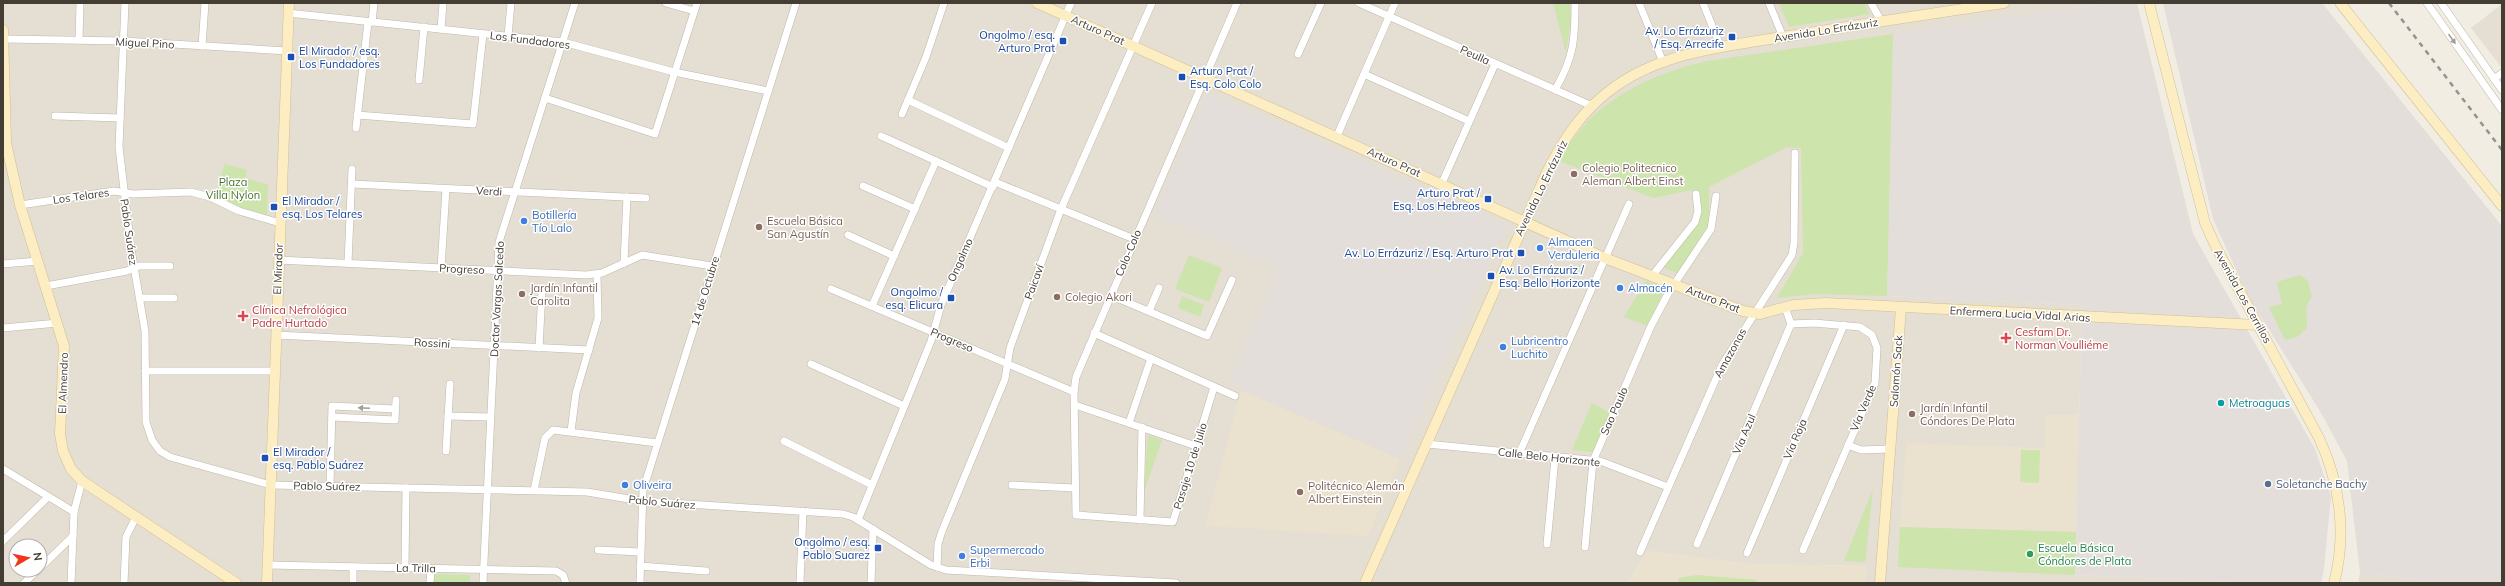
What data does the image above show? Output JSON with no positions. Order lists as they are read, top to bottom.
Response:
{
  "streets": {
    "street": [
      "Arturo Prat",
      "Avenida Lo Errázuriz",
      "Los Fundadores",
      "Miguel Pino",
      "Peulla",
      "Verdi",
      "Los Telares",
      "Pablo Suárez",
      "Colo-Colo",
      "Ongolmo",
      "El Mirador",
      "Progreso",
      "Paicaví",
      "14 de Octubre",
      "Avenida Los Cerrillos",
      "Doctor Vargas Salcedo",
      "Enfermera Lucia Vidal Arias",
      "Rossini",
      "Amazonas",
      "Salomón Sack",
      "El Almendro",
      "Vía Verde",
      "Sao Paulo",
      "Vía Azul",
      "Vía Roja",
      "Calle Belo Horizonte",
      "Pasaje 10 de Julio",
      "La Trilla"
    ]
  },
  "crossings": [
    ["Arturo Prat", "Avenida Lo Errázuriz"],
    ["Arturo Prat", "Colo-Colo"],
    ["Arturo Prat", "Ongolmo"],
    ["Arturo Prat", "Paicaví"],
    ["Arturo Prat", "Amazonas"],
    ["Arturo Prat", "Sao Paulo"],
    ["Avenida Lo Errázuriz", "Peulla"],
    ["Avenida Lo Errázuriz", "Calle Belo Horizonte"],
    ["Los Fundadores", "El Mirador"],
    ["Los Fundadores", "14 de Octubre"],
    ["Los Fundadores", "Doctor Vargas Salcedo"],
    ["Miguel Pino", "Pablo Suárez"],
    ["Miguel Pino", "El Mirador"],
    ["Miguel Pino", "El Almendro"],
    ["Verdi", "Doctor Vargas Salcedo"],
    ["Los Telares", "Pablo Suárez"],
    ["Los Telares", "El Mirador"],
    ["Los Telares", "El Almendro"],
    ["Pablo Suárez", "Ongolmo"],
    ["Pablo Suárez", "El Mirador"],
    ["Pablo Suárez", "Paicaví"],
    ["Pablo Suárez", "14 de Octubre"],
    ["Pablo Suárez", "Doctor Vargas Salcedo"],
    ["Colo-Colo", "Progreso"],
    ["Colo-Colo", "Pasaje 10 de Julio"],
    ["Ongolmo", "Progreso"],
    ["El Mirador", "Progreso"],
    ["El Mirador", "Rossini"],
    ["El Mirador", "La Trilla"],
    ["Progreso", "Paicaví"],
    ["Progreso", "14 de Octubre"],
    ["Progreso", "Doctor Vargas Salcedo"],
    ["Avenida Los Cerrillos", "Enfermera Lucia Vidal Arias"],
    ["Doctor Vargas Salcedo", "Rossini"],
    ["Doctor Vargas Salcedo", "La Trilla"],
    ["Enfermera Lucia Vidal Arias", "Salomón Sack"],
    ["Amazonas", "Calle Belo Horizonte"],
    ["Vía Verde", "Vía Azul"],
    ["Vía Verde", "Vía Roja"],
    ["Sao Paulo", "Calle Belo Horizonte"]
  ],
  "parks": ["Plaza Villa Nylon"],
  "places": {
    "transit": [
      "Av. Lo Errázuriz / Esq. Arrecife",
      "Ongolmo / esq. Arturo Prat",
      "El Mirador / esq. Los Fundadores",
      "Arturo Prat / Esq. Colo Colo",
      "Arturo Prat / Esq. Los Hebreos",
      "El Mirador / esq. Los Telares",
      "Av. Lo Errázuriz / Esq. Arturo Prat",
      "Av. Lo Errázuriz / Esq. Bello Horizonte",
      "Ongolmo / esq. Elicura",
      "El Mirador / esq. Pablo Suárez",
      "Ongolmo / esq. Pablo Suarez"
    ],
    "other": [
      "Colegio Politecnico Aleman Albert Einst",
      "Botillería Tío Lalo",
      "Escuela Básica San Agustín",
      "Almacen Verduleria",
      "Almacén",
      "Jardín Infantil Carolita",
      "Colegio Akori",
      "Lubricentro Luchito",
      "Metroaguas",
      "Jardín Infantil Cóndores De Plata",
      "Soletanche Bachy",
      "Oliveira",
      "Politécnico Alemán Albert Einstein",
      "Escuela Básica Cóndores de Plata",
      "Supermercado Erbi"
    ],
    "health": ["Clínica Nefrológica Padre Hurtado", "Cesfam Dr. Norman Voulliéme"]
  },
  "north": "right"
}
